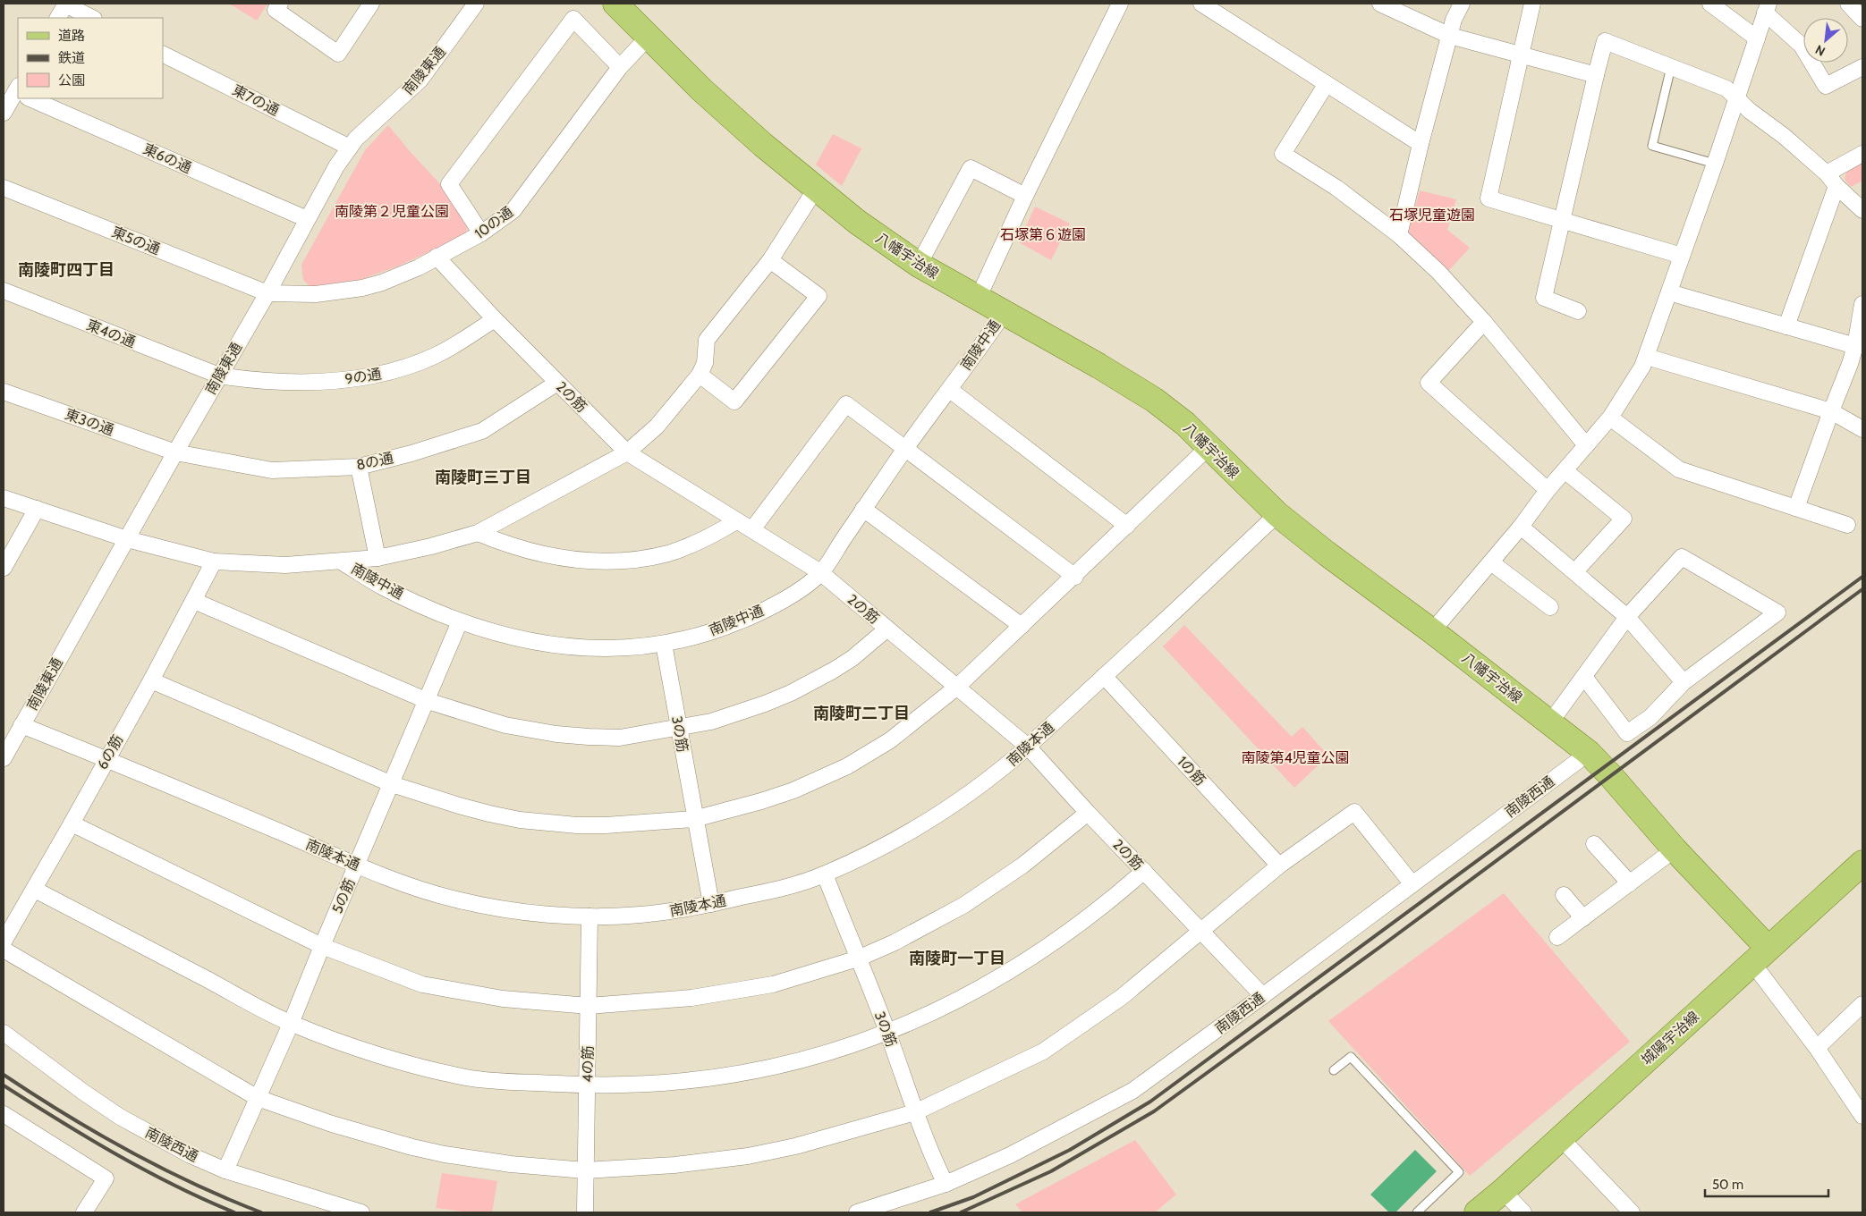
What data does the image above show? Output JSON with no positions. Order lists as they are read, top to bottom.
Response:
{
  "streets": {
    "main road": ["八幡宇治線", "城陽宇治線"],
    "street": [
      "南陵東通",
      "東7の通",
      "東6の通",
      "10の通",
      "東5の通",
      "東4の通",
      "南陵中通",
      "9の通",
      "2の筋",
      "東3の通",
      "8の通",
      "3の筋",
      "南陵本通",
      "6の筋",
      "1の筋",
      "南陵西通",
      "5の筋",
      "4の筋"
    ]
  },
  "crossings": [
    ["南陵東通", "東7の通"],
    ["南陵東通", "東6の通"],
    ["南陵東通", "10の通"],
    ["南陵東通", "東5の通"],
    ["南陵東通", "東4の通"],
    ["南陵東通", "南陵中通"],
    ["南陵東通", "9の通"],
    ["南陵東通", "東3の通"],
    ["南陵東通", "8の通"],
    ["南陵東通", "南陵本通"],
    ["10の通", "東5の通"],
    ["10の通", "八幡宇治線"],
    ["10の通", "2の筋"],
    ["八幡宇治線", "南陵中通"],
    ["八幡宇治線", "南陵本通"],
    ["八幡宇治線", "南陵西通"],
    ["八幡宇治線", "城陽宇治線"],
    ["東4の通", "9の通"],
    ["南陵中通", "2の筋"],
    ["南陵中通", "3の筋"],
    ["南陵中通", "6の筋"],
    ["南陵中通", "5の筋"],
    ["9の通", "2の筋"],
    ["2の筋", "8の通"],
    ["2の筋", "南陵本通"],
    ["2の筋", "南陵西通"],
    ["東3の通", "8の通"],
    ["3の筋", "南陵本通"],
    ["3の筋", "南陵西通"],
    ["南陵本通", "6の筋"],
    ["南陵本通", "1の筋"],
    ["南陵本通", "5の筋"],
    ["南陵本通", "4の筋"],
    ["南陵西通", "5の筋"]
  ],
  "districts": [
    "南陵町四丁目",
    "南陵町三丁目",
    "南陵町二丁目",
    "南陵町一丁目"
  ],
  "parks": [
    "南陵第２児童公園",
    "石塚児童遊園",
    "石塚第６遊園",
    "南陵第4児童公園"
  ],
  "legend": ["道路", "鉄道", "公園"],
  "scale_bar": "50 m",
  "north": "bottom left"
}
